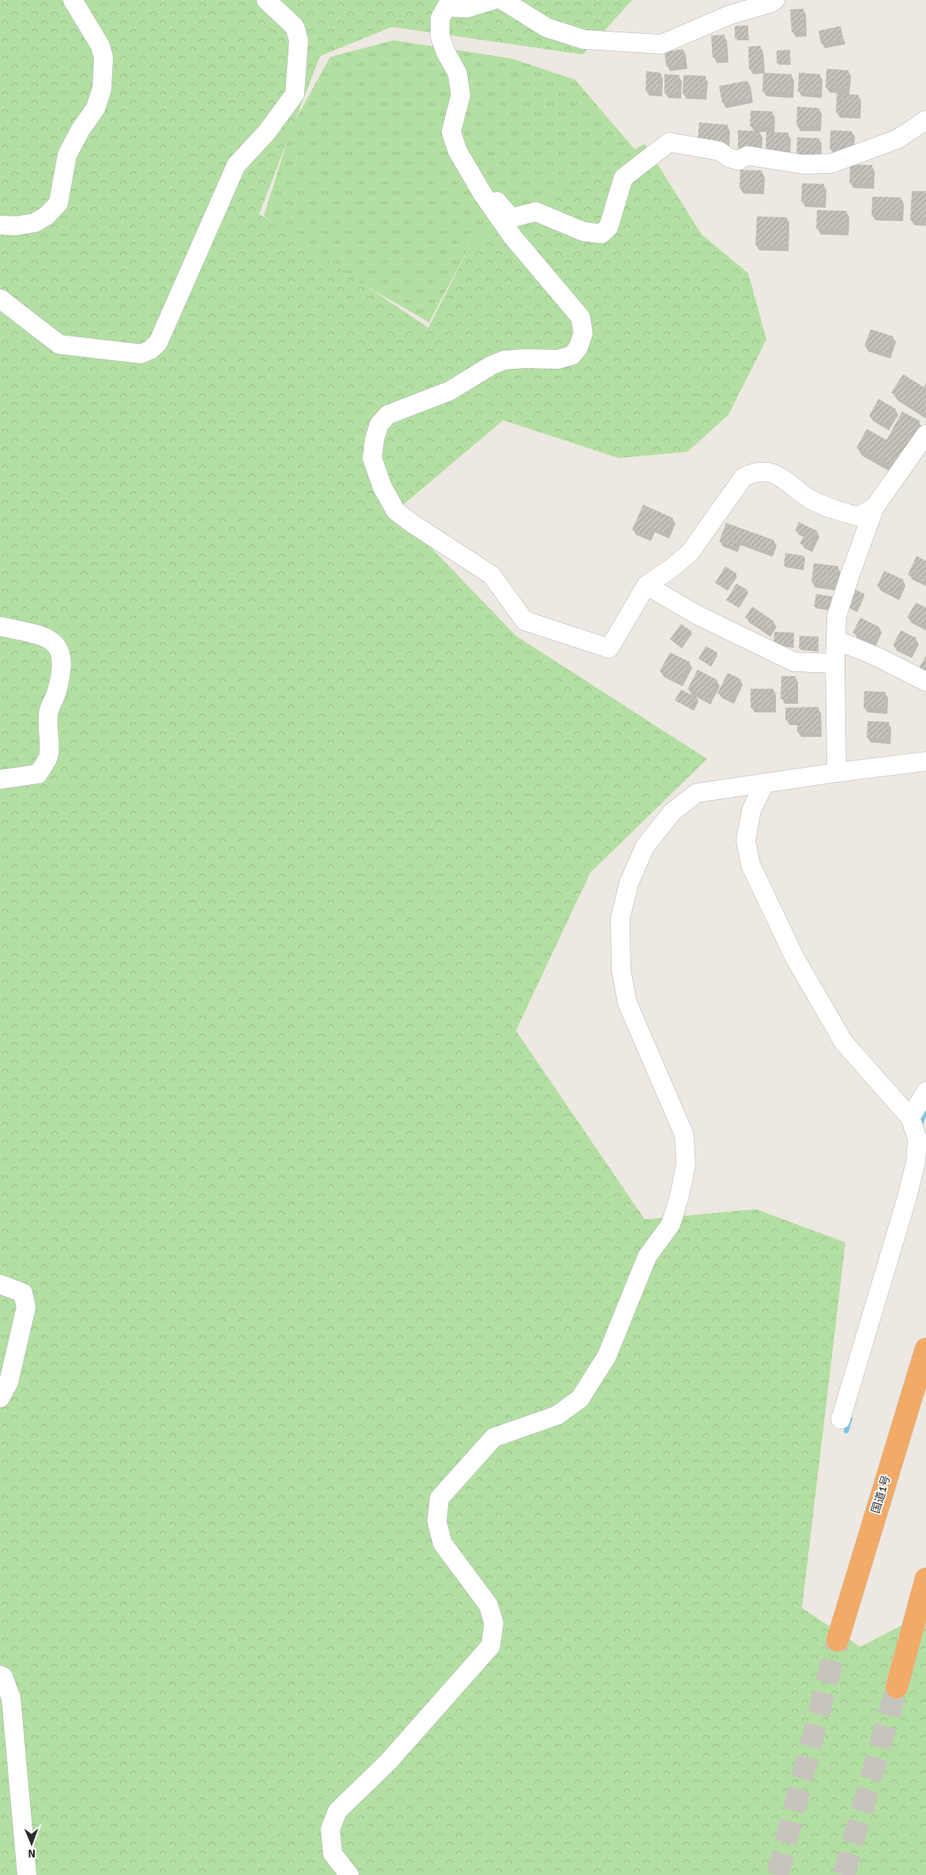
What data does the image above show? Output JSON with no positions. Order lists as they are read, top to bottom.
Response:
{
  "streets": {
    "highway": ["国道1号"]
  },
  "north": "bottom"
}
